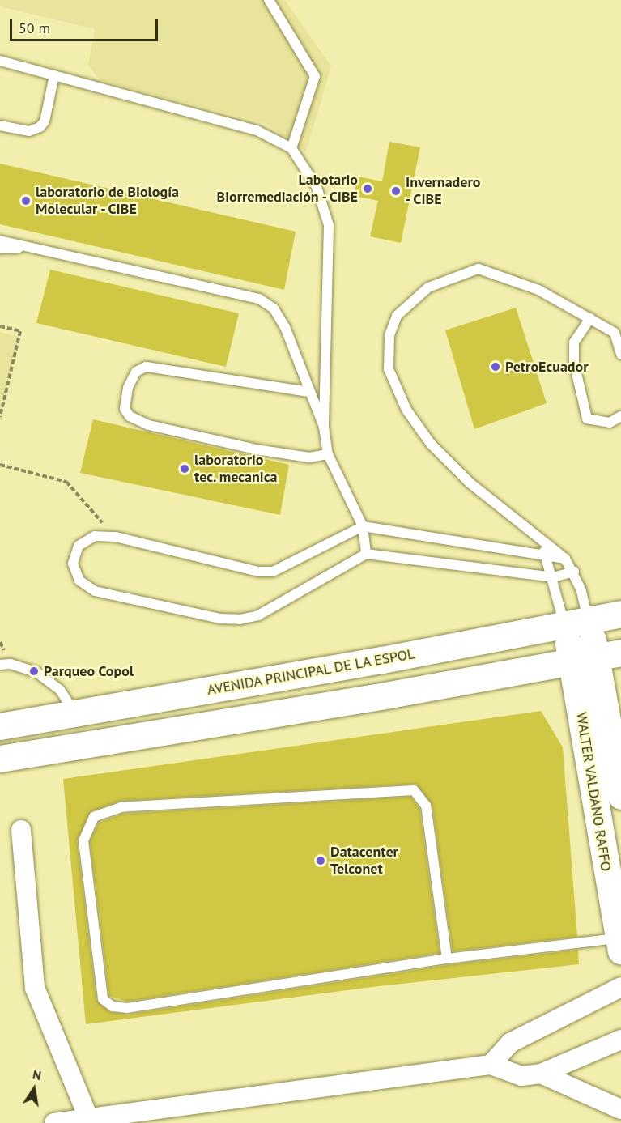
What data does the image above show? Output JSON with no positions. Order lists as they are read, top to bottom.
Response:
{
  "streets": {
    "street": ["AVENIDA PRINCIPAL DE LA ESPOL", "WALTER VALDANO RAFFO"]
  },
  "places": [
    "Labotario Biorremediación - CIBE",
    "Invernadero - CIBE",
    "laboratorio de Biología Molecular - CIBE",
    "PetroEcuador",
    "laboratorio tec. mecanica",
    "Parqueo Copol",
    "Datacenter Telconet"
  ],
  "scale_bar": "50 m",
  "north": "top"
}
